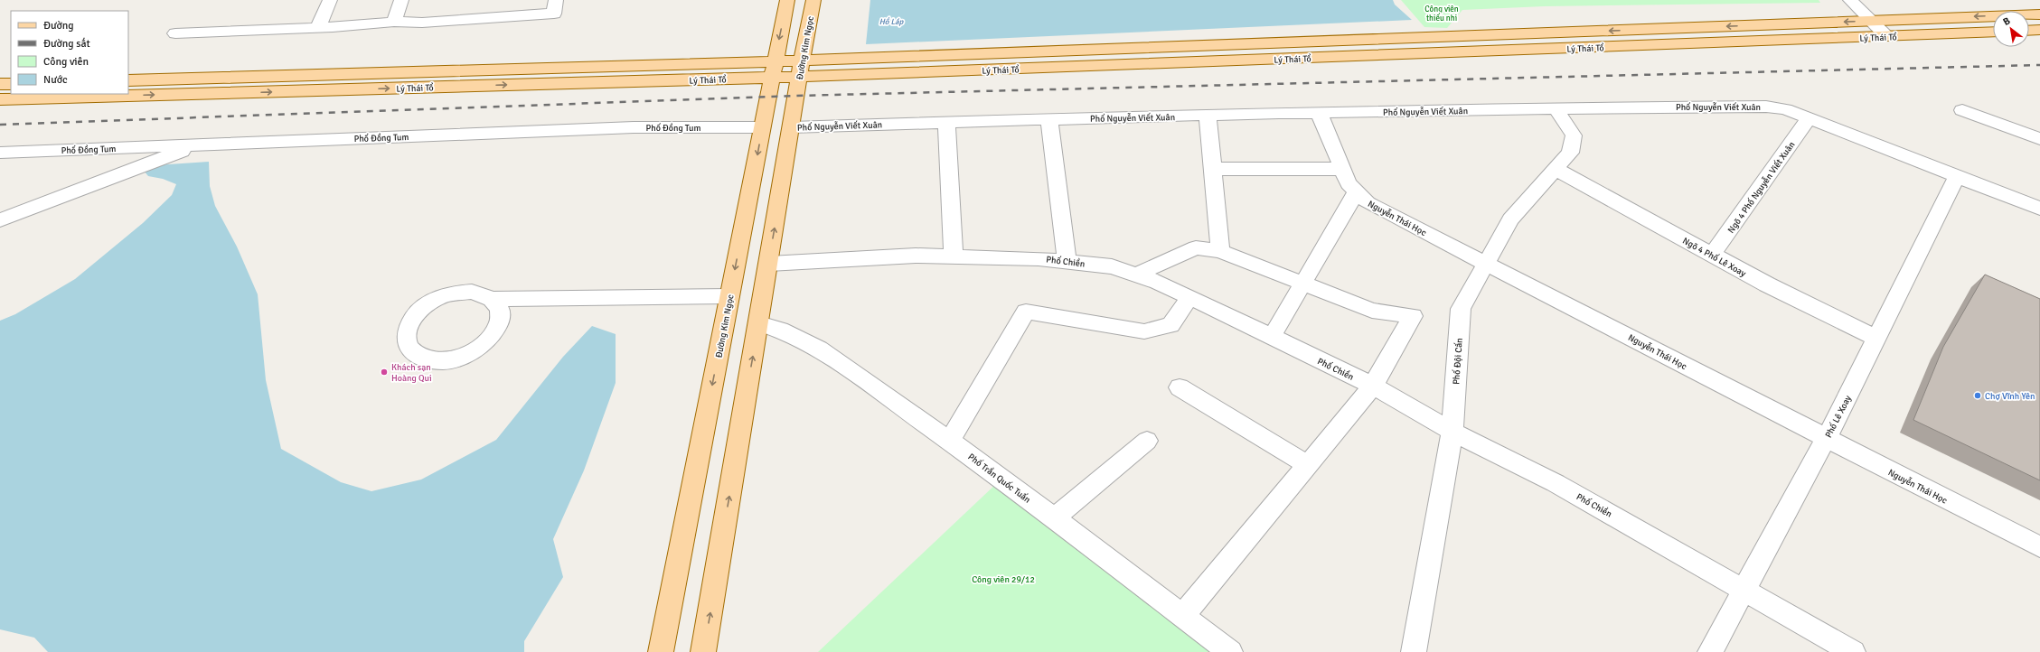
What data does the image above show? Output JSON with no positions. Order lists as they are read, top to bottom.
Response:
{
  "streets": {
    "main road": ["Lý Thái Tổ", "Đường Kim Ngọc"],
    "street": [
      "Phố Nguyễn Viết Xuân",
      "Phố Đồng Tum",
      "Ngõ 4 Phố Nguyễn Viết Xuân",
      "Nguyễn Thái Học",
      "Ngõ 4 Phố Lê Xoay",
      "Phố Chiền",
      "Phố Đội Cấn",
      "Phố Lê Xoay",
      "Phố Trần Quốc Tuấn"
    ]
  },
  "crossings": [
    ["Lý Thái Tổ", "Đường Kim Ngọc"],
    ["Đường Kim Ngọc", "Phố Nguyễn Viết Xuân"],
    ["Đường Kim Ngọc", "Phố Đồng Tum"],
    ["Đường Kim Ngọc", "Phố Chiền"],
    ["Đường Kim Ngọc", "Phố Trần Quốc Tuấn"],
    ["Phố Nguyễn Viết Xuân", "Ngõ 4 Phố Nguyễn Viết Xuân"],
    ["Phố Nguyễn Viết Xuân", "Nguyễn Thái Học"],
    ["Phố Nguyễn Viết Xuân", "Phố Đội Cấn"],
    ["Phố Nguyễn Viết Xuân", "Phố Lê Xoay"],
    ["Ngõ 4 Phố Nguyễn Viết Xuân", "Ngõ 4 Phố Lê Xoay"],
    ["Nguyễn Thái Học", "Phố Đội Cấn"],
    ["Nguyễn Thái Học", "Phố Lê Xoay"],
    ["Ngõ 4 Phố Lê Xoay", "Phố Đội Cấn"],
    ["Ngõ 4 Phố Lê Xoay", "Phố Lê Xoay"],
    ["Phố Chiền", "Phố Đội Cấn"],
    ["Phố Chiền", "Phố Lê Xoay"]
  ],
  "water": ["Hồ Láp"],
  "parks": ["Công viên thiếu nhi", "Công viên 29/12"],
  "places": ["Khách sạn Hoàng Qui", "Chợ Vĩnh Yên"],
  "legend": [
    "Đường",
    "Đường sắt",
    "Công viên",
    "Nước"
  ],
  "north": "top left"
}
